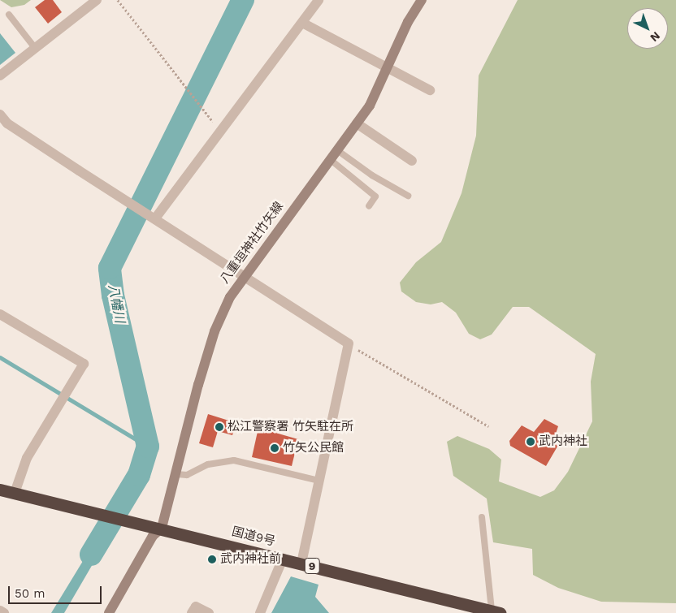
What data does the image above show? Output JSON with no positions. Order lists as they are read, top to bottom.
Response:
{
  "streets": {
    "highway": ["国道9号", "9"],
    "main road": ["八重垣神社竹矢線"]
  },
  "crossings": [
    ["八重垣神社竹矢線", "国道9号"]
  ],
  "water": ["八幡川"],
  "places": [
    "松江警察署 竹矢駐在所",
    "武内神社",
    "竹矢公民館",
    "武内神社前"
  ],
  "scale_bar": "50 m",
  "north": "bottom right"
}
